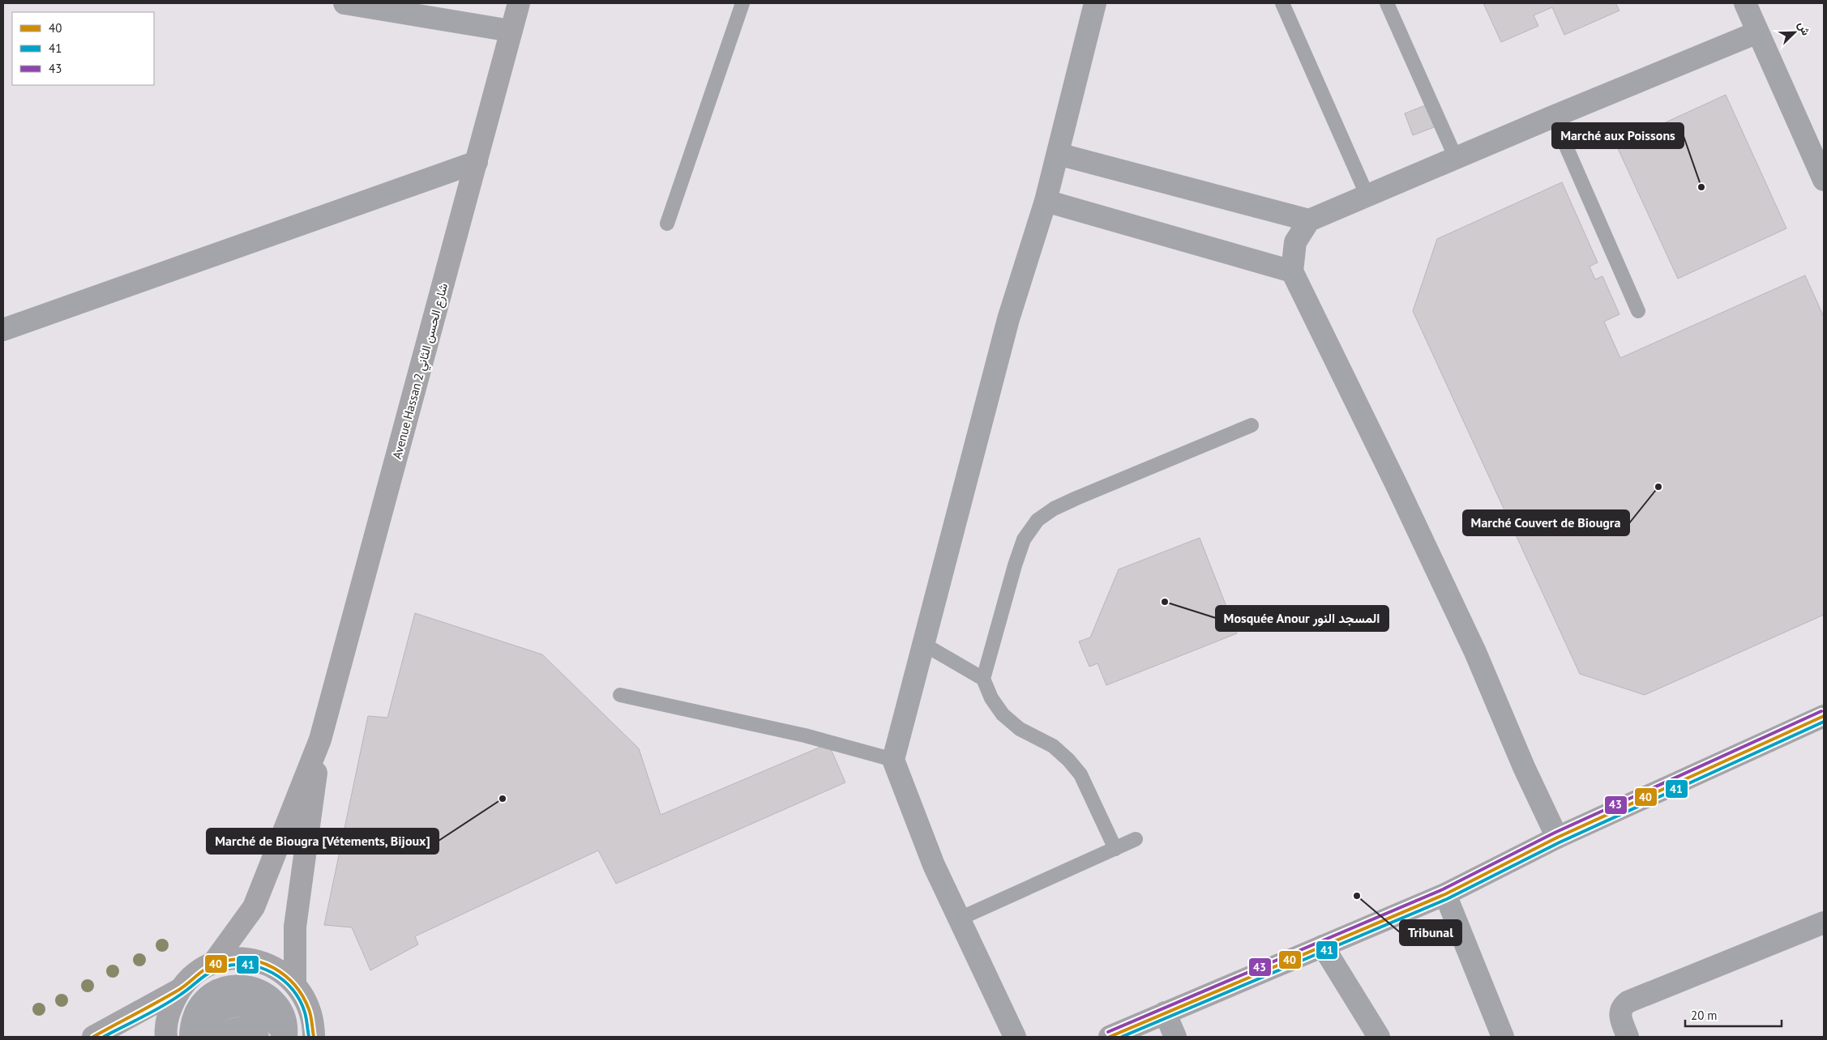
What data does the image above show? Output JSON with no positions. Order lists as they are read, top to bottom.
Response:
{
  "streets": {
    "main road": ["Avenue Hassan 2 شارع الحسن الثاني"]
  },
  "places": [
    "Marché aux Poissons",
    "Marché Couvert de Biougra",
    "Mosquée Anour المسجد النور",
    "Marché de Biougra [Vétements, Bijoux]",
    "Tribunal"
  ],
  "lines": ["transit line 43", "transit line 40", "transit line 41"],
  "legend": ["40", "41", "43"],
  "scale_bar": "20 m",
  "north": "top right"
}
